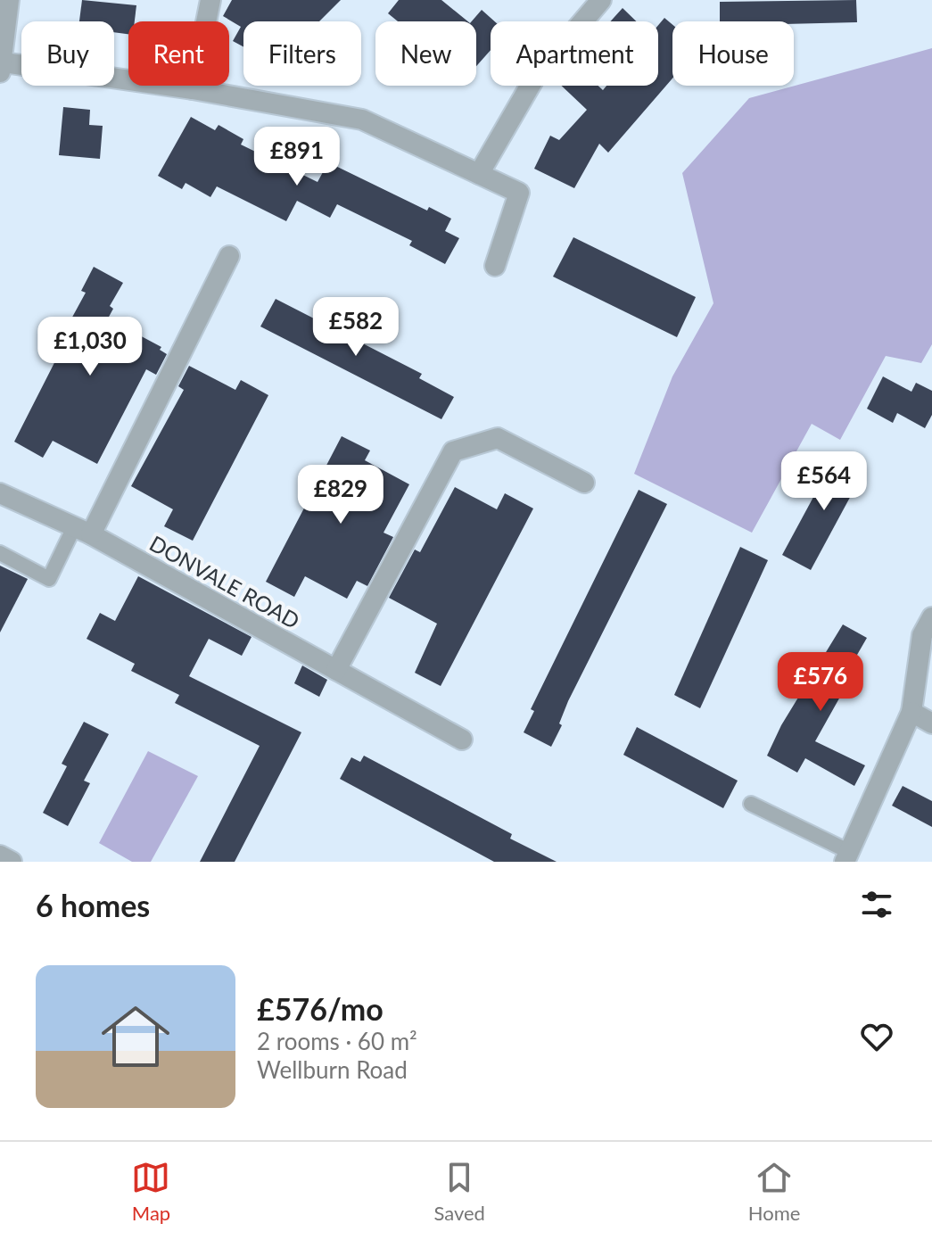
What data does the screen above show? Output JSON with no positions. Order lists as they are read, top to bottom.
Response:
{
  "streets": {
    "street": ["DONVALE ROAD"]
  },
  "page": {
    "chip": [
      "Buy",
      "Rent",
      "Filters",
      "New",
      "Apartment",
      "House"
    ],
    "price": [
      "£891",
      "£582",
      "£1,030",
      "£564",
      "£829",
      "£576"
    ],
    "heading": "6 homes",
    "list": [
      {
        "name": "£576/mo",
        "note": "2 rooms · 60 m² · Wellburn Road"
      }
    ],
    "tabs": ["Map", "Saved", "Home"]
  }
}
